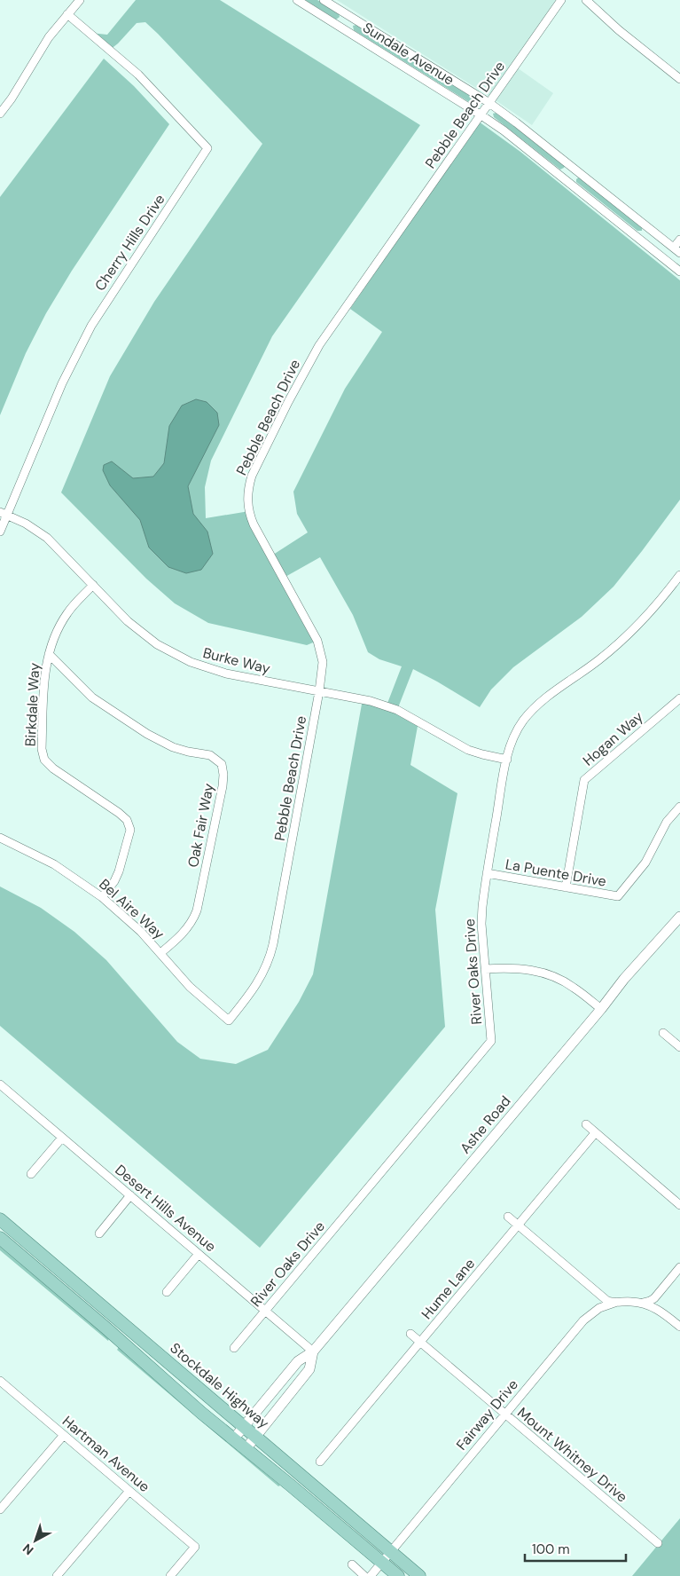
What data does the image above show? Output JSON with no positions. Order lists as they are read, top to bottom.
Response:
{
  "streets": {
    "main road": ["Stockdale Highway"],
    "street": [
      "Sundale Avenue",
      "Pebble Beach Drive",
      "Cherry Hills Drive",
      "Burke Way",
      "Birkdale Way",
      "Hogan Way",
      "Oak Fair Way",
      "La Puente Drive",
      "Bel Aire Way",
      "River Oaks Drive",
      "Ashe Road",
      "Desert Hills Avenue",
      "Hume Lane",
      "Fairway Drive",
      "Hartman Avenue",
      "Mount Whitney Drive"
    ]
  },
  "crossings": [
    ["Sundale Avenue", "Pebble Beach Drive"],
    ["Pebble Beach Drive", "Burke Way"],
    ["Pebble Beach Drive", "Bel Aire Way"],
    ["Cherry Hills Drive", "Burke Way"],
    ["Burke Way", "Birkdale Way"],
    ["Burke Way", "River Oaks Drive"],
    ["Birkdale Way", "Oak Fair Way"],
    ["Birkdale Way", "Bel Aire Way"],
    ["Hogan Way", "La Puente Drive"],
    ["Oak Fair Way", "Bel Aire Way"],
    ["La Puente Drive", "River Oaks Drive"],
    ["River Oaks Drive", "Desert Hills Avenue"],
    ["Ashe Road", "Desert Hills Avenue"],
    ["Ashe Road", "Stockdale Highway"],
    ["Hume Lane", "Mount Whitney Drive"],
    ["Stockdale Highway", "Fairway Drive"],
    ["Fairway Drive", "Mount Whitney Drive"]
  ],
  "scale_bar": "100 m",
  "north": "bottom left"
}
